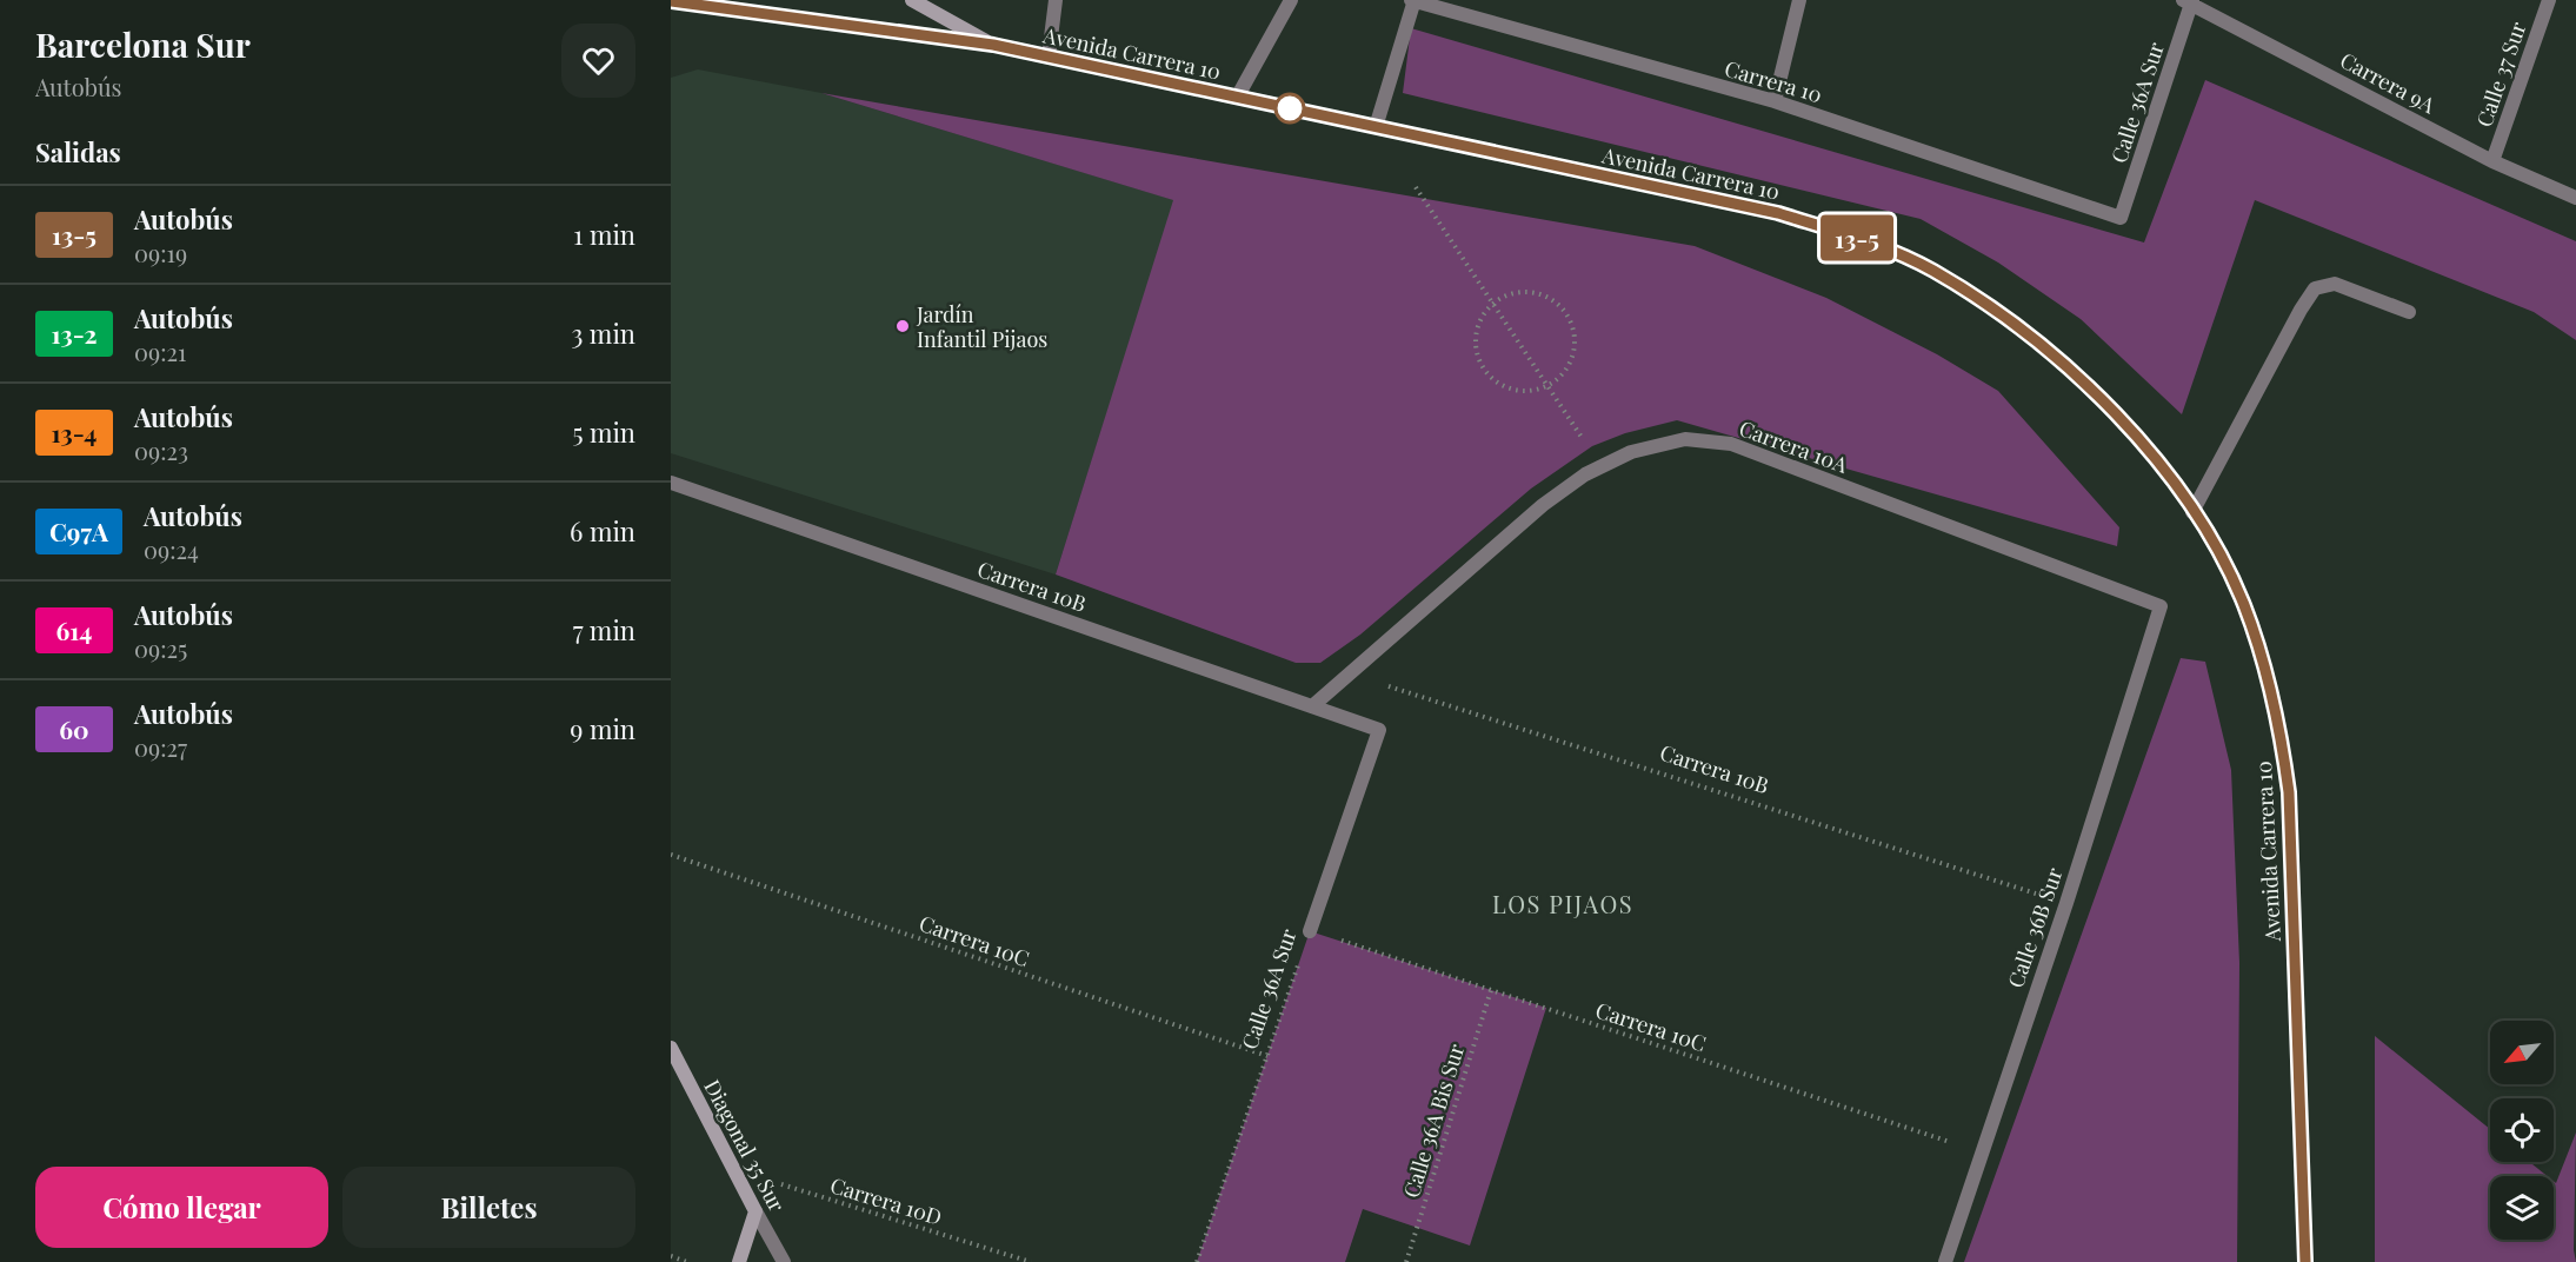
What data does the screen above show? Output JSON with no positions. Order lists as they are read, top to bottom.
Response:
{
  "streets": {
    "main road": ["Avenida Carrera 10", "Diagonal 35 Sur"],
    "street": [
      "Calle 37 Sur",
      "Carrera 10",
      "Carrera 9A",
      "Calle 36A Sur",
      "Carrera 10A",
      "Carrera 10B",
      "Calle 36B Sur"
    ],
    "path": ["Carrera 10C", "Calle 36A Bis Sur", "Carrera 10D"]
  },
  "crossings": [
    ["Calle 37 Sur", "Carrera 9A"],
    ["Carrera 10", "Calle 36A Sur"],
    ["Carrera 9A", "Calle 36A Sur"],
    ["Calle 36A Sur", "Carrera 10B"],
    ["Calle 36A Sur", "Carrera 10C"],
    ["Carrera 10A", "Carrera 10B"],
    ["Carrera 10A", "Calle 36B Sur"],
    ["Carrera 10B", "Calle 36B Sur"],
    ["Calle 36B Sur", "Carrera 10C"],
    ["Carrera 10C", "Calle 36A Bis Sur"],
    ["Diagonal 35 Sur", "Carrera 10D"]
  ],
  "districts": ["LOS PIJAOS"],
  "places": ["Jardín Infantil Pijaos"],
  "lines": ["bus line 13-5"],
  "north": "bottom left",
  "page": {
    "heading": [
      ["Barcelona Sur", "Autobús"],
      "Salidas"
    ],
    "on_map": "13-5",
    "list": [
      {
        "mark": "13-5",
        "name": "Autobús",
        "note": "09:19",
        "value": "1 min"
      },
      {
        "mark": "13-2",
        "name": "Autobús",
        "note": "09:21",
        "value": "3 min"
      },
      {
        "mark": "13-4",
        "name": "Autobús",
        "note": "09:23",
        "value": "5 min"
      },
      {
        "mark": "C97A",
        "name": "Autobús",
        "note": "09:24",
        "value": "6 min"
      },
      {
        "mark": "614",
        "name": "Autobús",
        "note": "09:25",
        "value": "7 min"
      },
      {
        "mark": "60",
        "name": "Autobús",
        "note": "09:27",
        "value": "9 min"
      }
    ],
    "buttons": ["Cómo llegar", "Billetes"]
  }
}
